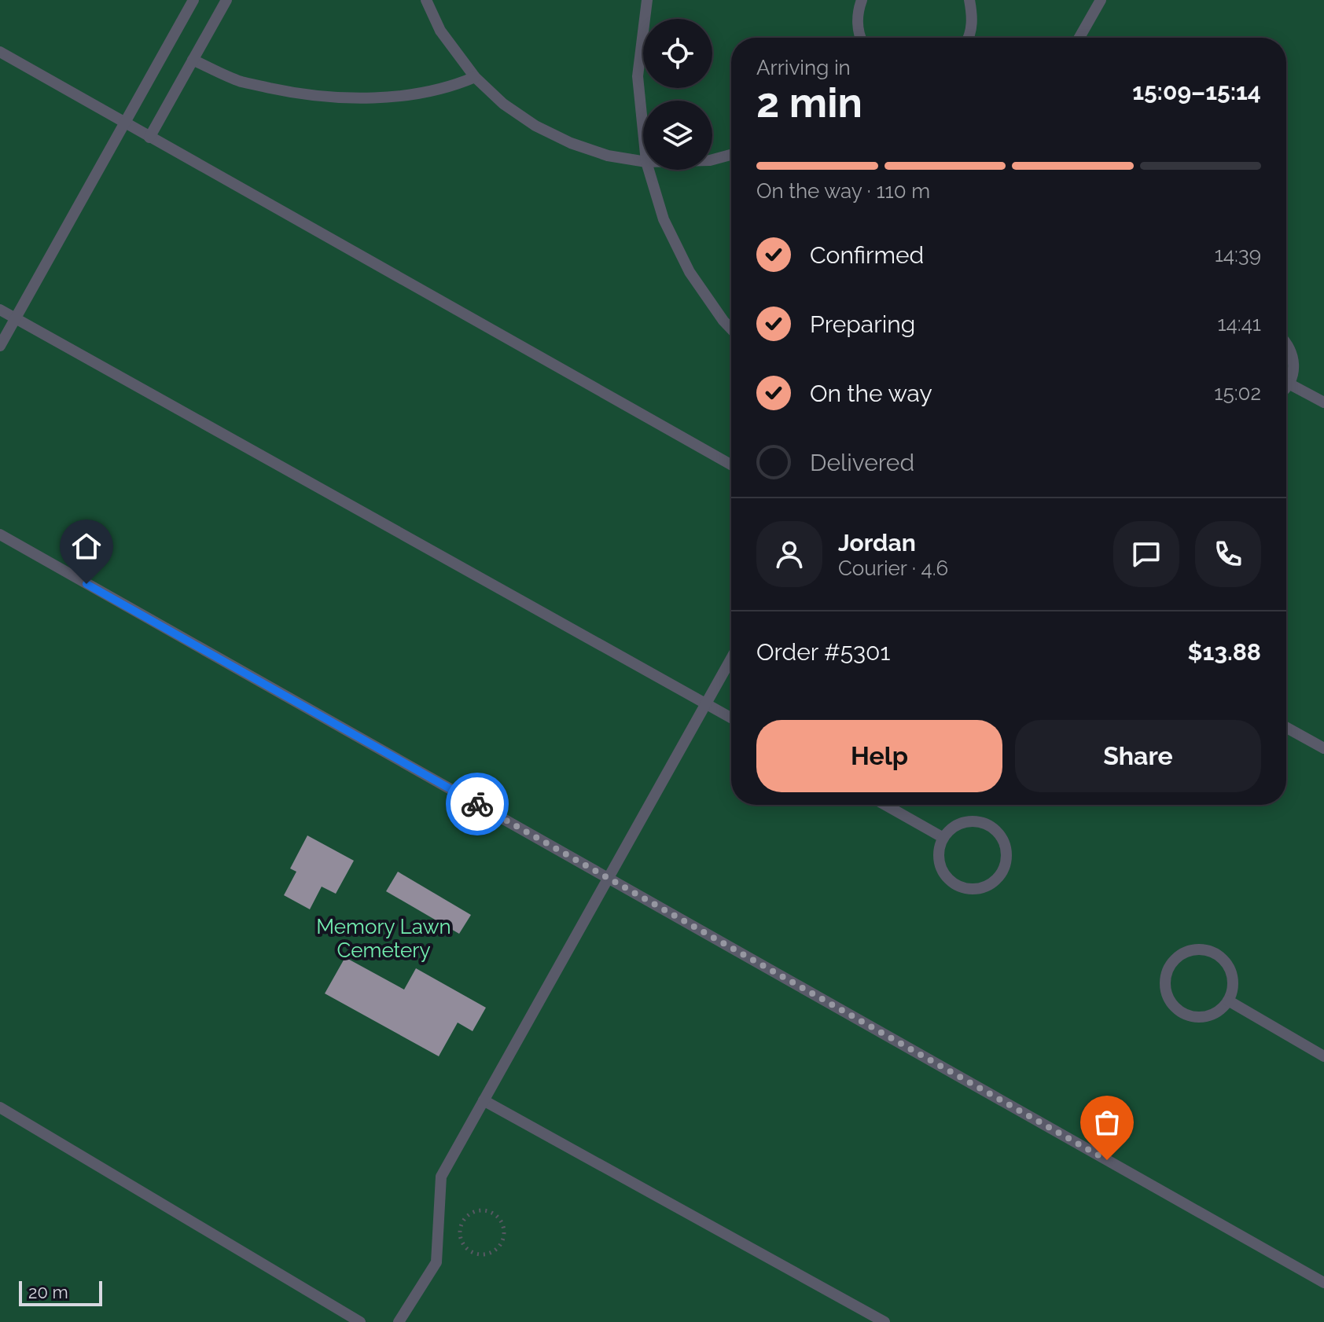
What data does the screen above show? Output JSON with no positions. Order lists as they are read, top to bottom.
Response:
{
  "parks": ["Memory Lawn Cemetery"],
  "scale_bar": "20 m",
  "page": {
    "heading": ["2 min", "Arriving in", "15:09–15:14"],
    "panel": [
      "Jordan",
      "Courier · 4.6",
      "Order #5301",
      "$13.88"
    ],
    "bar": "On the way · 110 m",
    "list": [
      ["Confirmed", "14:39"],
      ["Preparing", "14:41"],
      ["On the way", "15:02"],
      "Delivered"
    ],
    "buttons": ["Help", "Share"],
    "scale": "20 m"
  }
}
